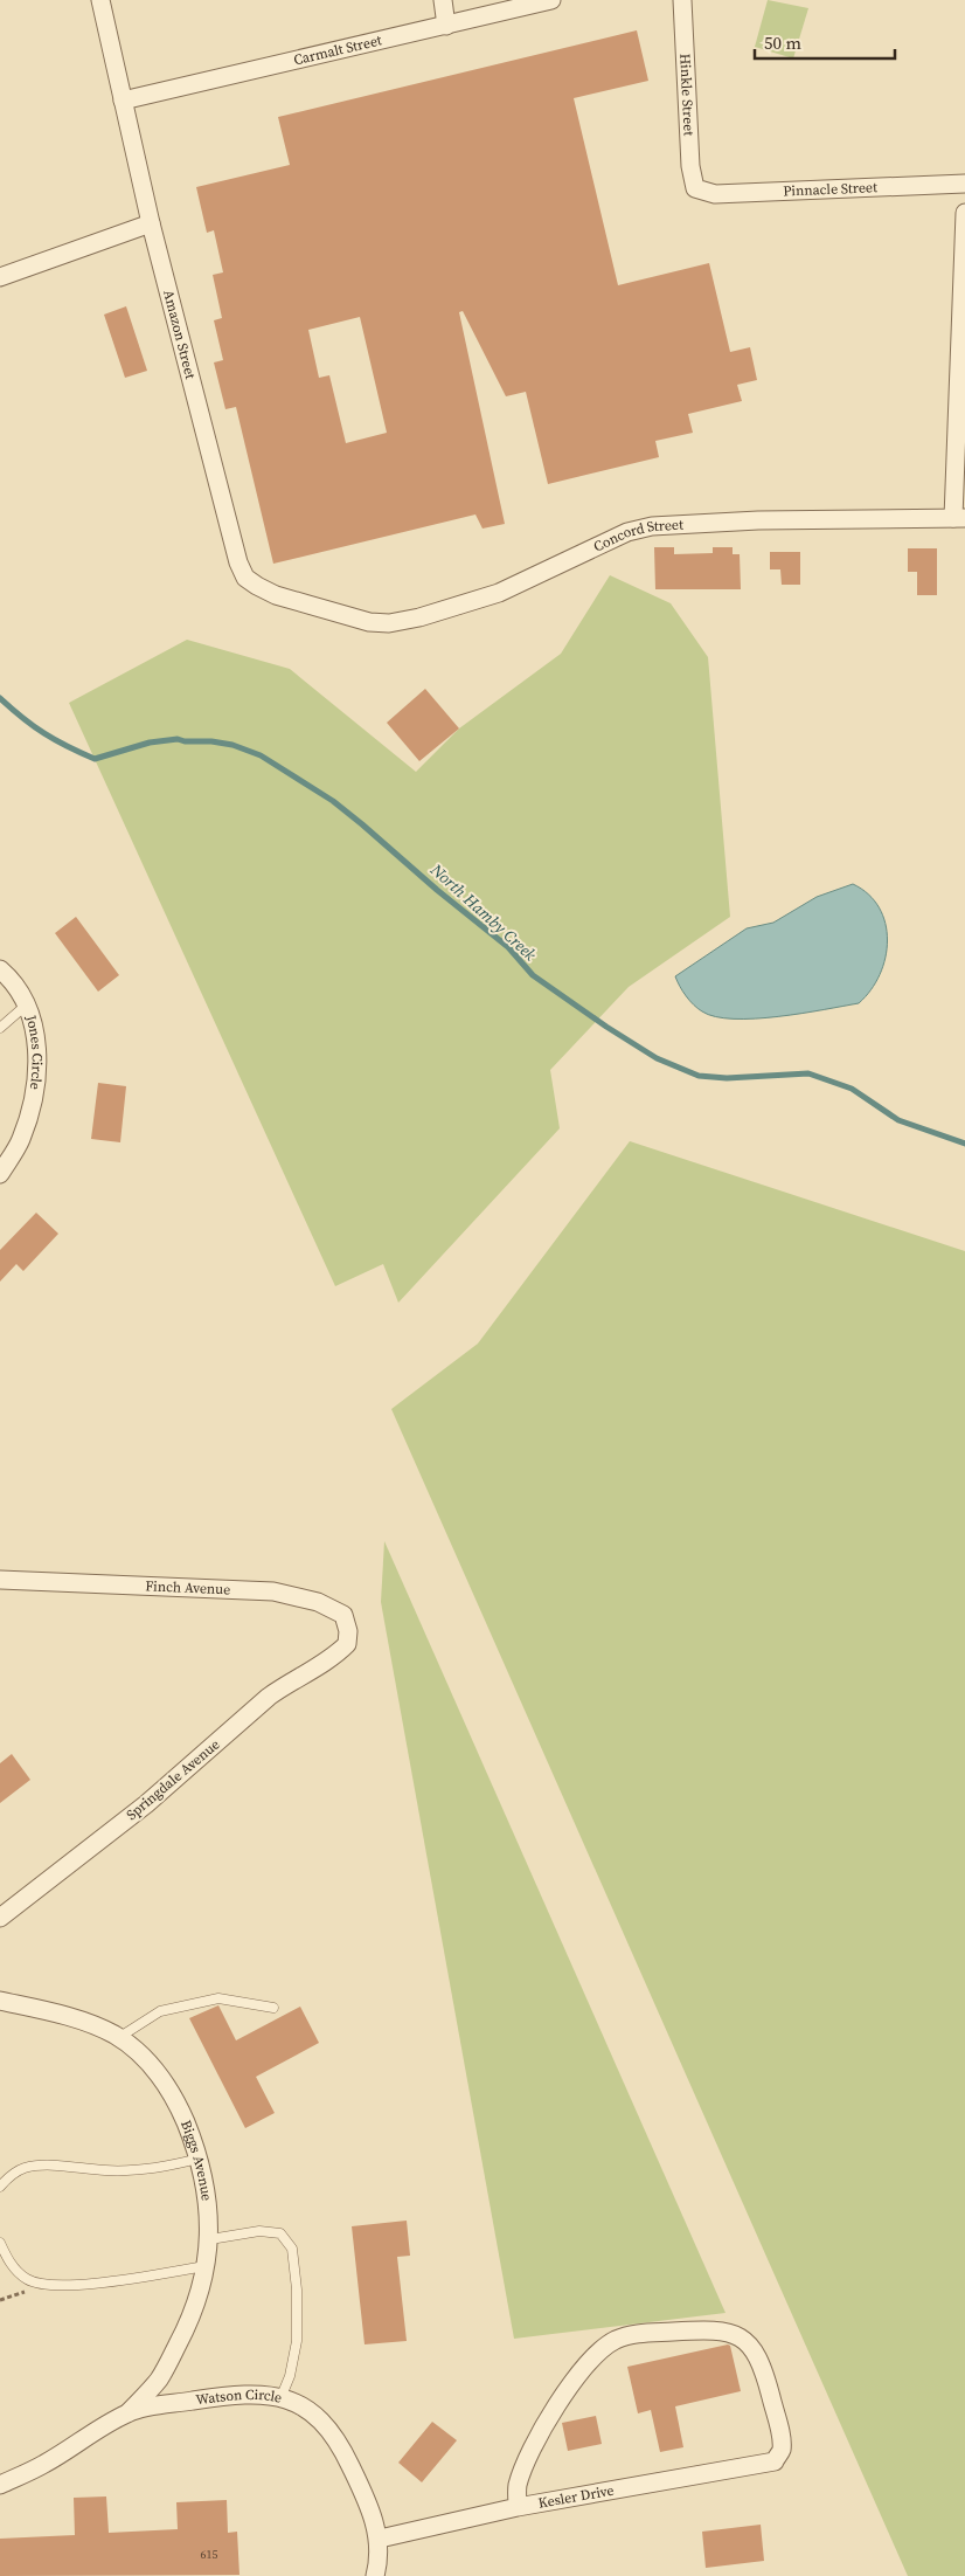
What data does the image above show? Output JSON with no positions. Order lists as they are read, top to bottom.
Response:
{
  "streets": {
    "street": [
      "Carmalt Street",
      "Hinkle Street",
      "Pinnacle Street",
      "Amazon Street",
      "Concord Street",
      "Jones Circle",
      "Finch Avenue",
      "Springdale Avenue",
      "Biggs Avenue",
      "Watson Circle",
      "Kesler Drive"
    ]
  },
  "crossings": [
    ["Carmalt Street", "Amazon Street"],
    ["Hinkle Street", "Pinnacle Street"],
    ["Amazon Street", "Concord Street"],
    ["Finch Avenue", "Springdale Avenue"],
    ["Biggs Avenue", "Watson Circle"],
    ["Watson Circle", "Kesler Drive"]
  ],
  "water": ["North Hamby Creek"],
  "house_numbers": ["615"],
  "scale_bar": "50 m"
}
